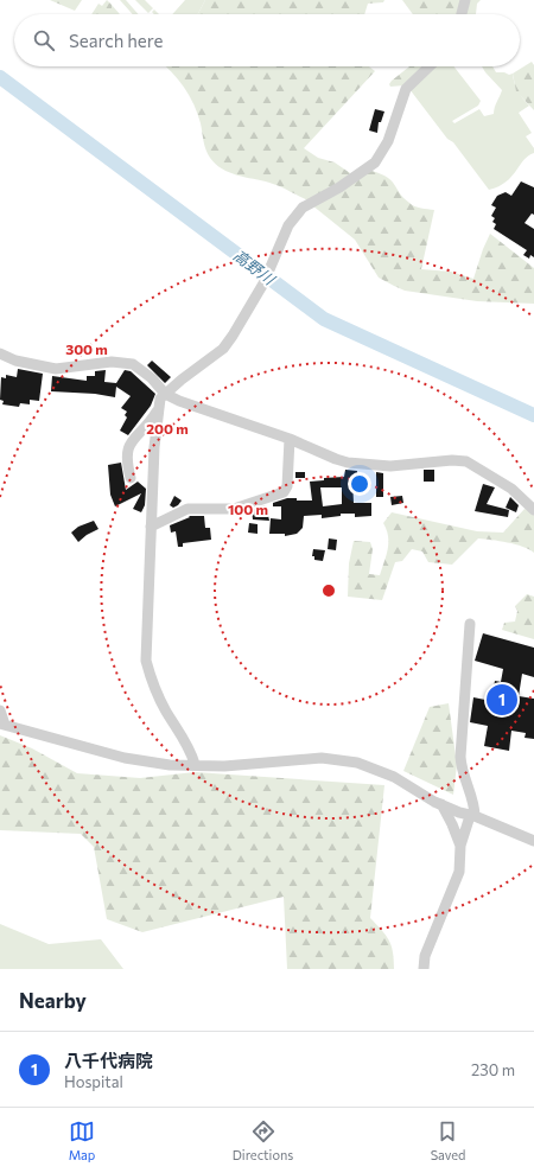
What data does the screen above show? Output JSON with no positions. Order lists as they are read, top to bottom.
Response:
{
  "water": ["高野川"],
  "page": {
    "search": "Search here",
    "pins": "1",
    "heading": "Nearby",
    "list": [
      {
        "mark": "1",
        "name": "八千代病院",
        "note": "Hospital",
        "value": "230 m"
      }
    ],
    "nav": ["Map", "Directions", "Saved"]
  },
  "rings": ["300 m", "200 m", "100 m"]
}
